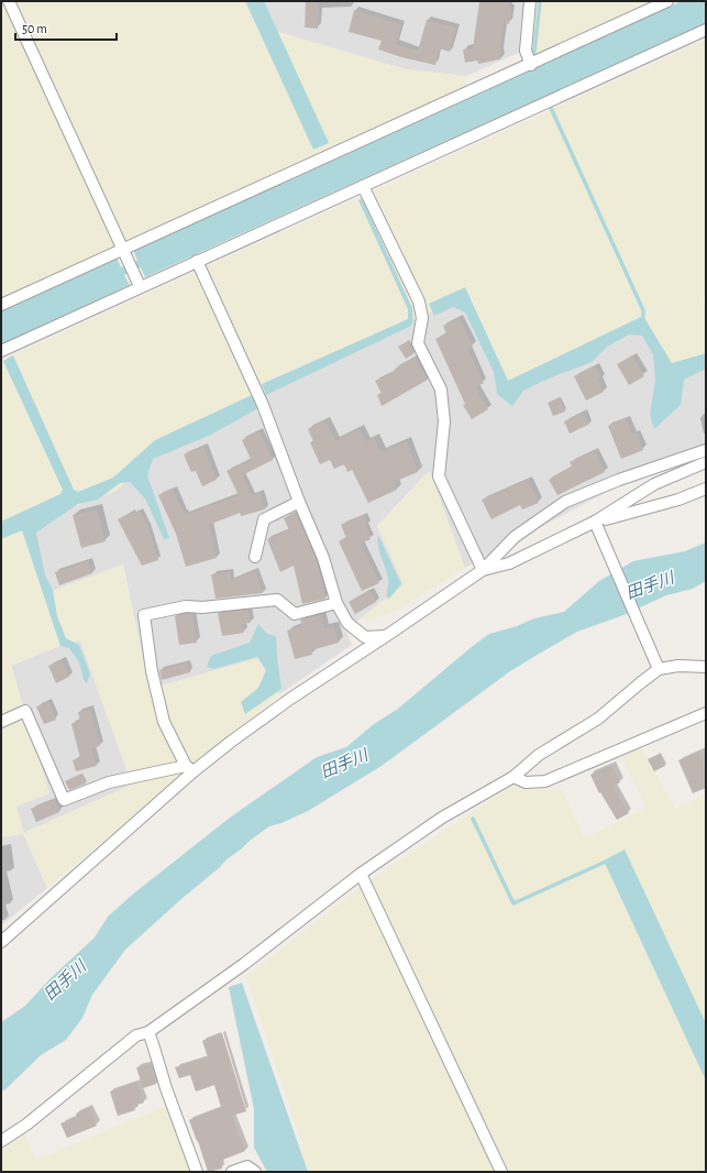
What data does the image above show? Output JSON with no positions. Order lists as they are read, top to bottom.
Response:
{
  "water": ["田手川"],
  "scale_bar": "50 m"
}
